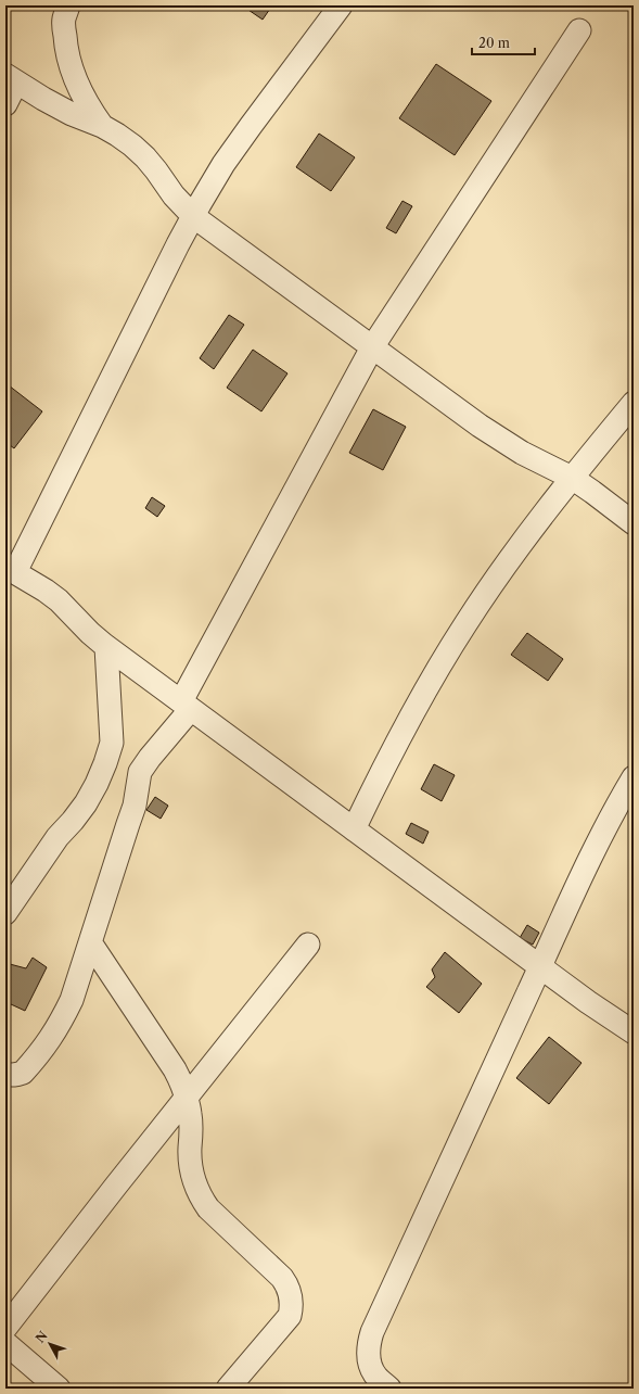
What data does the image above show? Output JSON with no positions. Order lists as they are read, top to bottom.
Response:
{
  "scale_bar": "20 m",
  "north": "top left"
}
